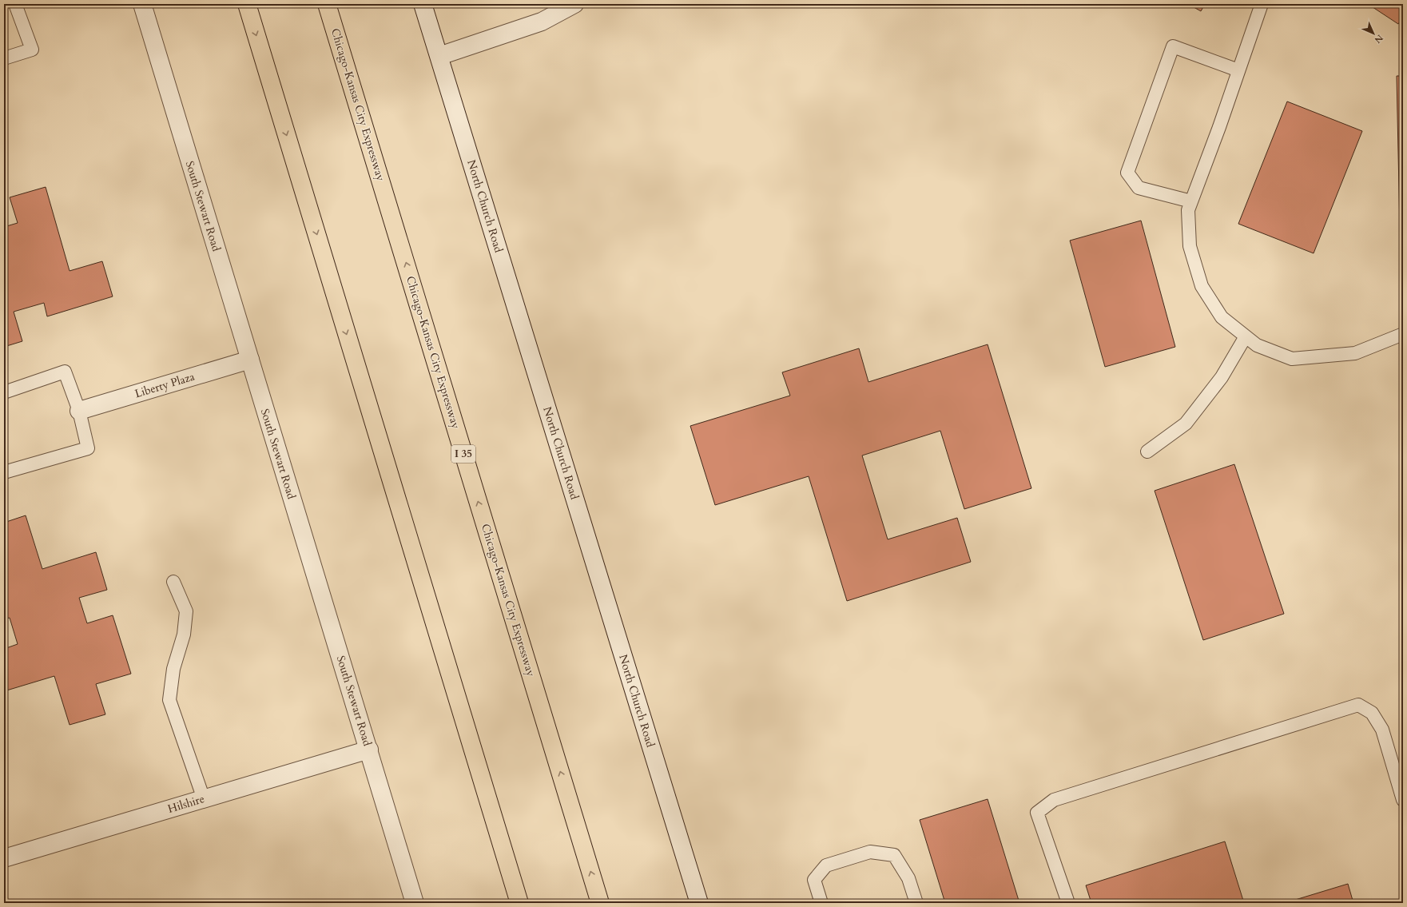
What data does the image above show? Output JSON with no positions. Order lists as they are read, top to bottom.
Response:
{
  "streets": {
    "highway": ["Chicago-Kansas City Expressway", "I 35"],
    "street": [
      "South Stewart Road",
      "North Church Road",
      "Liberty Plaza",
      "Hilshire"
    ]
  },
  "crossings": [
    ["South Stewart Road", "Liberty Plaza"],
    ["South Stewart Road", "Hilshire"]
  ],
  "north": "bottom right"
}
